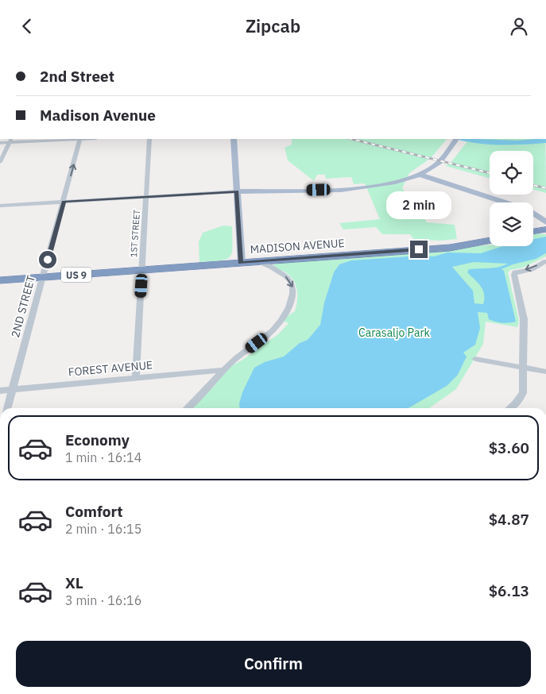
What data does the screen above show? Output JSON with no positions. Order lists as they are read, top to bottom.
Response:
{
  "streets": {
    "highway": ["MADISON AVENUE", "US 9"],
    "street": ["1ST STREET", "2ND STREET", "FOREST AVENUE"]
  },
  "crossings": [
    ["1ST STREET", "MADISON AVENUE"],
    ["1ST STREET", "FOREST AVENUE"],
    ["MADISON AVENUE", "2ND STREET"],
    ["2ND STREET", "FOREST AVENUE"]
  ],
  "parks": ["Carasaljo Park"],
  "page": {
    "header": "Zipcab",
    "banner": ["2nd Street", "Madison Avenue"],
    "bubble": "2 min",
    "list": [
      {
        "name": "Economy",
        "note": "1 min · 16:14",
        "value": "$3.60"
      },
      {
        "name": "Comfort",
        "note": "2 min · 16:15",
        "value": "$4.87"
      },
      {
        "name": "XL",
        "note": "3 min · 16:16",
        "value": "$6.13"
      }
    ],
    "buttons": "Confirm"
  }
}
